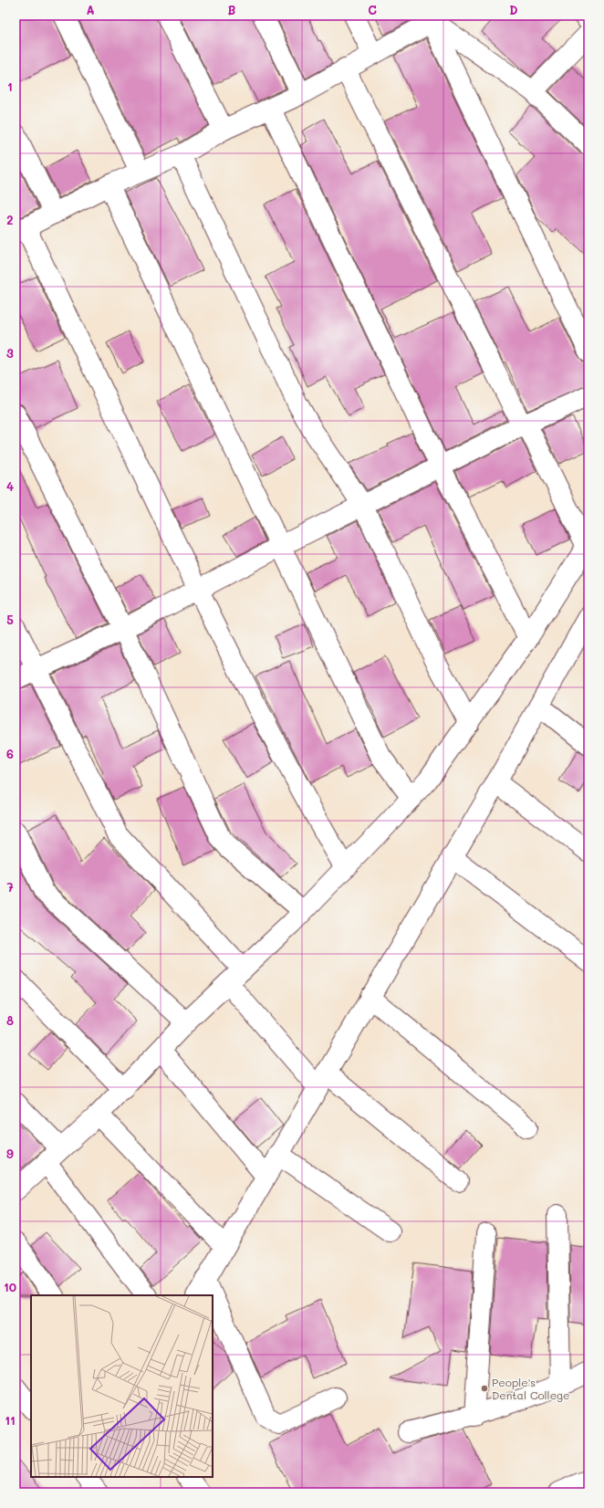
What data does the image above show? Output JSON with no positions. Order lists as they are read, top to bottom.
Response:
{
  "places": ["People's Dental College"],
  "grid": {
    "columns": [
      "A",
      "B",
      "C",
      "D"
    ],
    "rows": [
      "1",
      "2",
      "3",
      "4",
      "5",
      "6",
      "7",
      "8",
      "9",
      "10",
      "11"
    ]
  }
}
